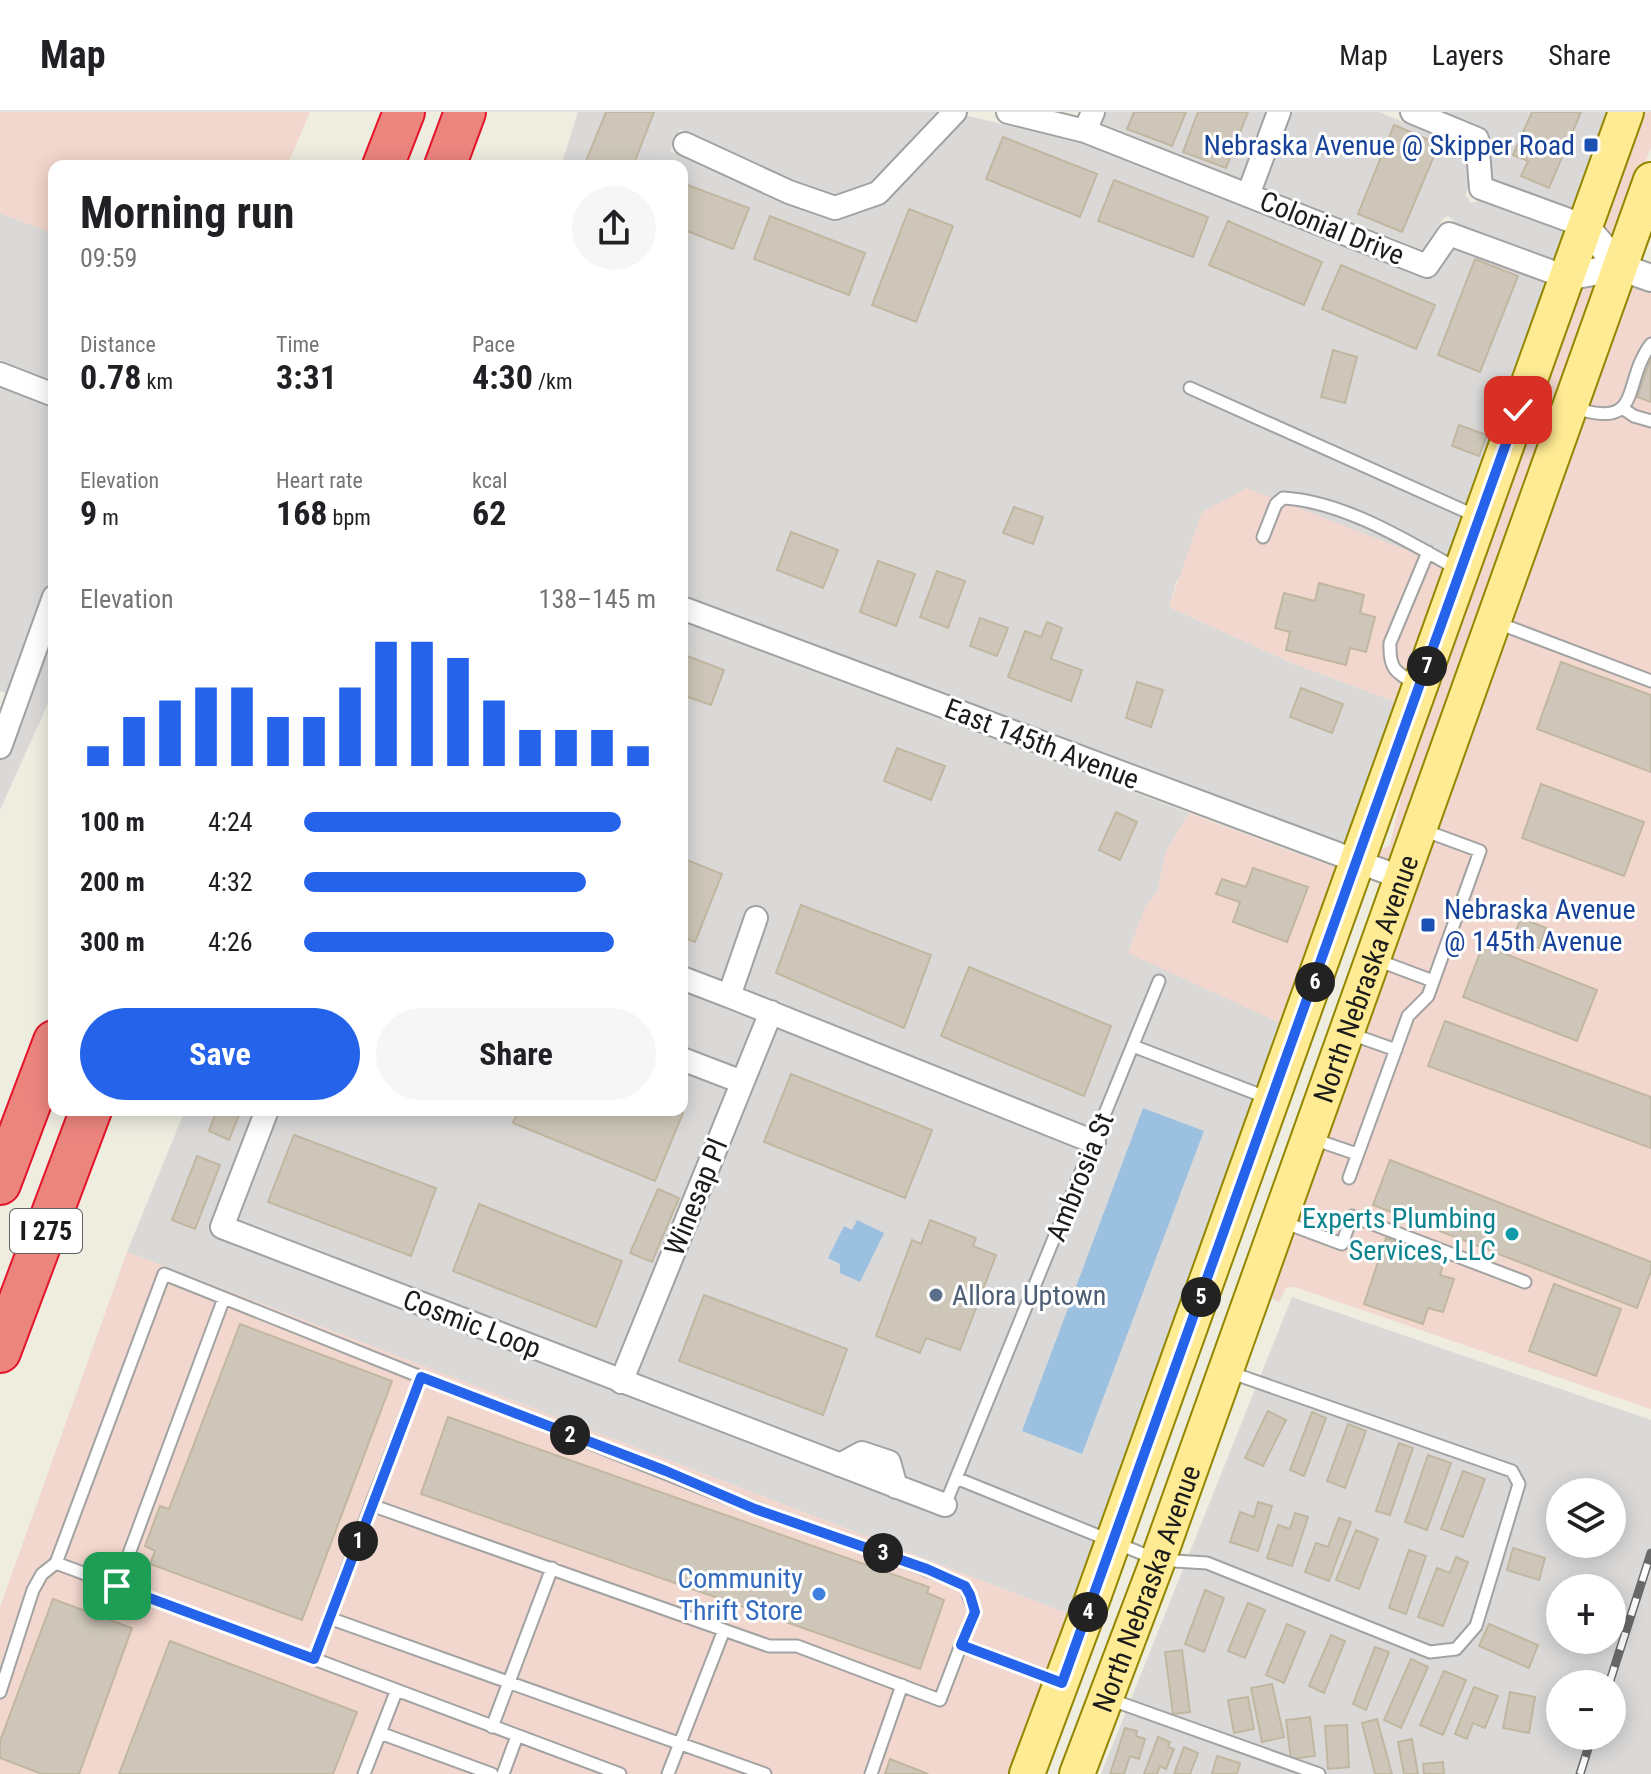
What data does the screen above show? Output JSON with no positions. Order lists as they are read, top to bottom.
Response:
{
  "streets": {
    "highway": ["I 275"],
    "main road": ["North Nebraska Avenue"],
    "street": [
      "Colonial Drive",
      "East 145th Avenue",
      "Winesap Pl",
      "Cosmic Loop"
    ],
    "lane": ["Ambrosia St"]
  },
  "crossings": [
    ["Colonial Drive", "North Nebraska Avenue"],
    ["East 145th Avenue", "North Nebraska Avenue"],
    ["Ambrosia St", "Cosmic Loop"],
    ["Winesap Pl", "Cosmic Loop"]
  ],
  "places": {
    "transit": ["Nebraska Avenue @ Skipper Road", "Nebraska Avenue @ 145th Avenue"],
    "other": ["Experts Plumbing Services, LLC", "Allora Uptown", "Community Thrift Store"]
  },
  "page": {
    "header": "Map",
    "nav": ["Map", "Layers", "Share"],
    "heading": ["Morning run", "09:59"],
    "stats": [
      ["Distance", "0.78 km"],
      ["Time", "3:31"],
      ["Pace", "4:30 /km"],
      ["Elevation", "9 m"],
      ["Heart rate", "168 bpm"],
      ["kcal", "62"]
    ],
    "chart": ["Elevation", "138–145 m"],
    "pins": [
      "7",
      "6",
      "5",
      "2",
      "1",
      "3",
      "4"
    ],
    "list": [
      {
        "name": "100 m",
        "note": "4:24"
      },
      {
        "name": "200 m",
        "note": "4:32"
      },
      {
        "name": "300 m",
        "note": "4:26"
      }
    ],
    "buttons": ["Save", "Share"],
    "map_buttons": ["+", "−"]
  }
}
